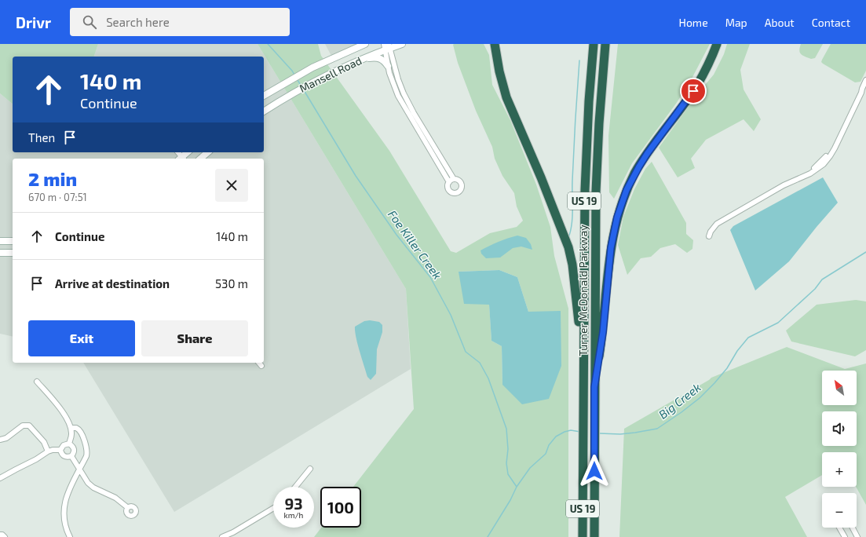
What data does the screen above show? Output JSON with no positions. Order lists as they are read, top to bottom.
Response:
{
  "streets": {
    "highway": ["US 19", "Turner McDonald Parkway"],
    "main road": ["Mansell Road"]
  },
  "water": ["Foe Killer Creek", "Big Creek"],
  "north": "top left",
  "page": {
    "header": "Drivr",
    "search": "Search here",
    "nav": [
      "Home",
      "Map",
      "About",
      "Contact"
    ],
    "turn": ["140 m", "Continue"],
    "then": "Then",
    "heading": ["2 min", "670 m · 07:51"],
    "list": [
      {
        "name": "Continue",
        "value": "140 m"
      },
      {
        "name": "Arrive at destination",
        "value": "530 m"
      }
    ],
    "buttons": ["Exit", "Share"],
    "map_buttons": ["+", "−"],
    "speed": "93 km/h",
    "limit": "100"
  }
}
